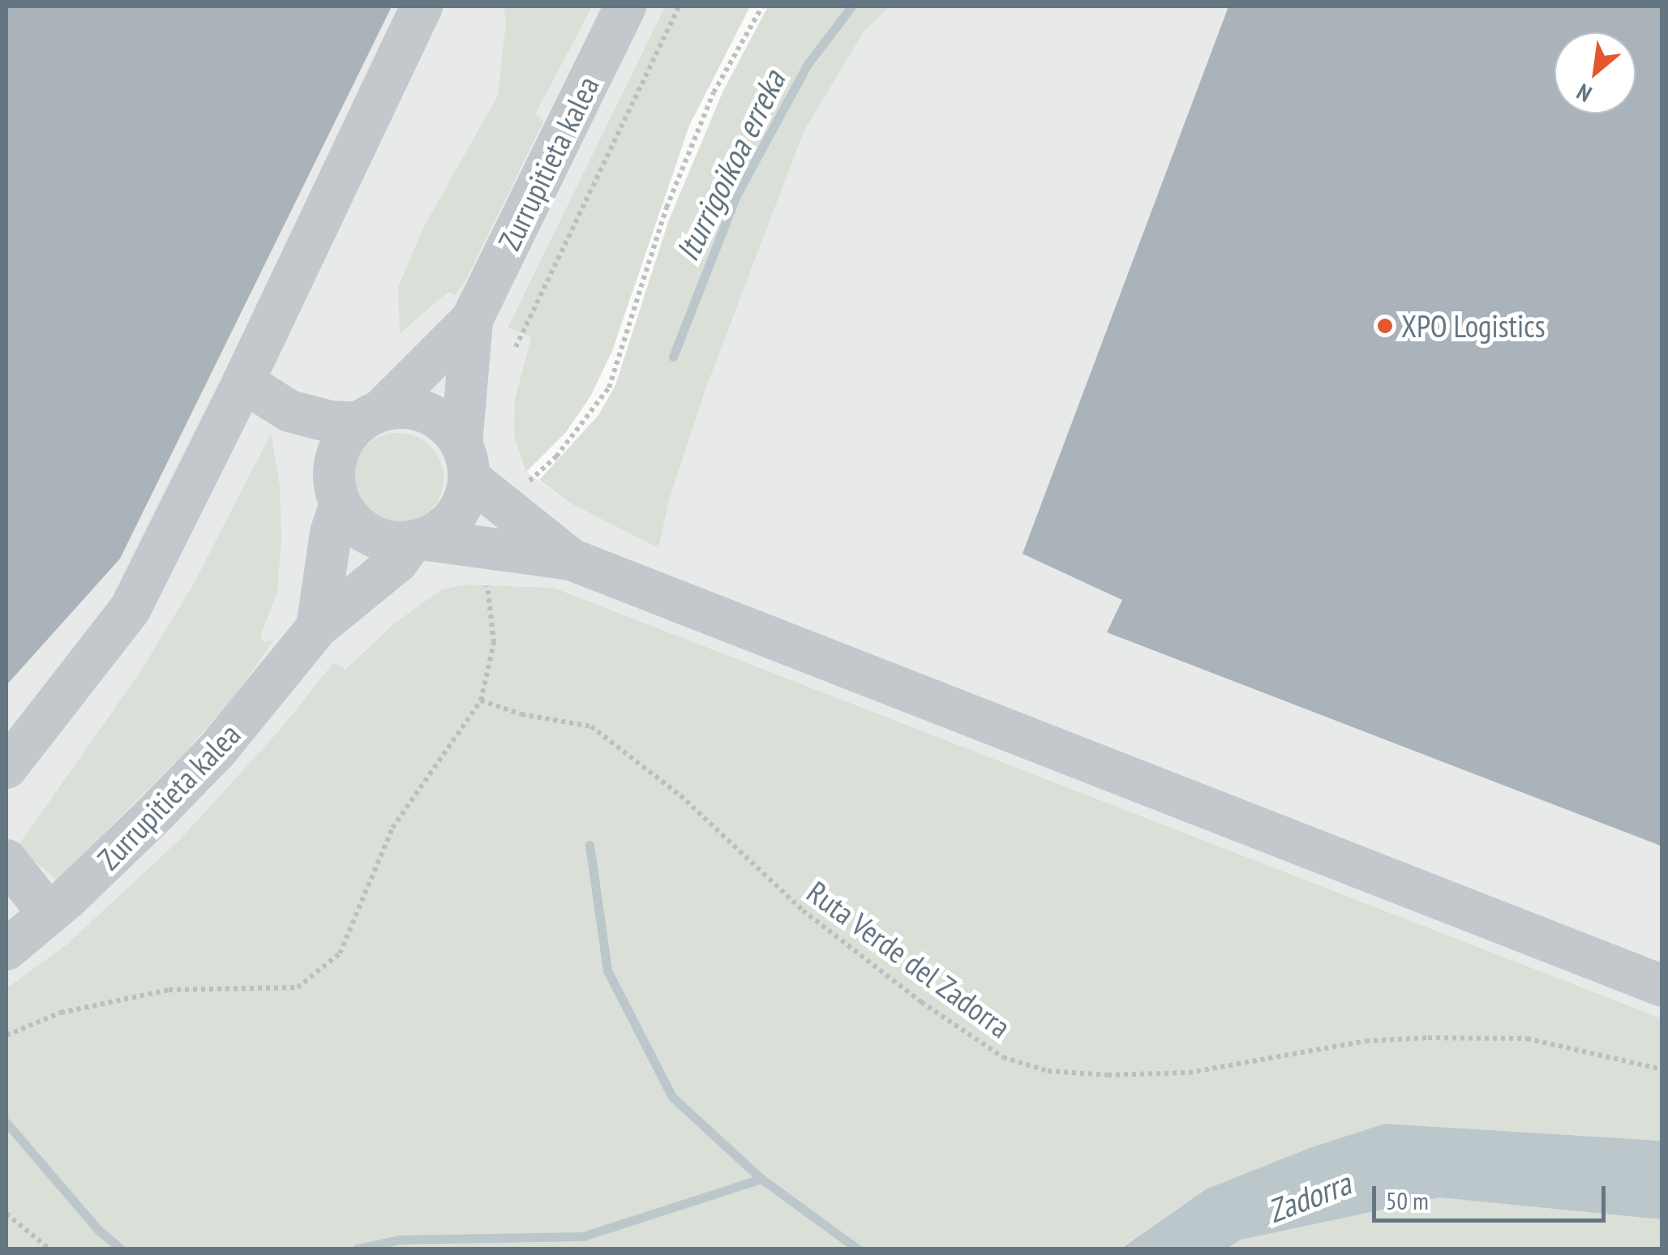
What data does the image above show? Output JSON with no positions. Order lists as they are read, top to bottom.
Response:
{
  "streets": {
    "street": ["Zurrupitieta kalea"],
    "path": ["Ruta Verde del Zadorra"]
  },
  "water": ["Iturrigoikoa erreka", "Zadorra"],
  "places": ["XPO Logistics"],
  "scale_bar": "50 m",
  "north": "bottom left"
}
